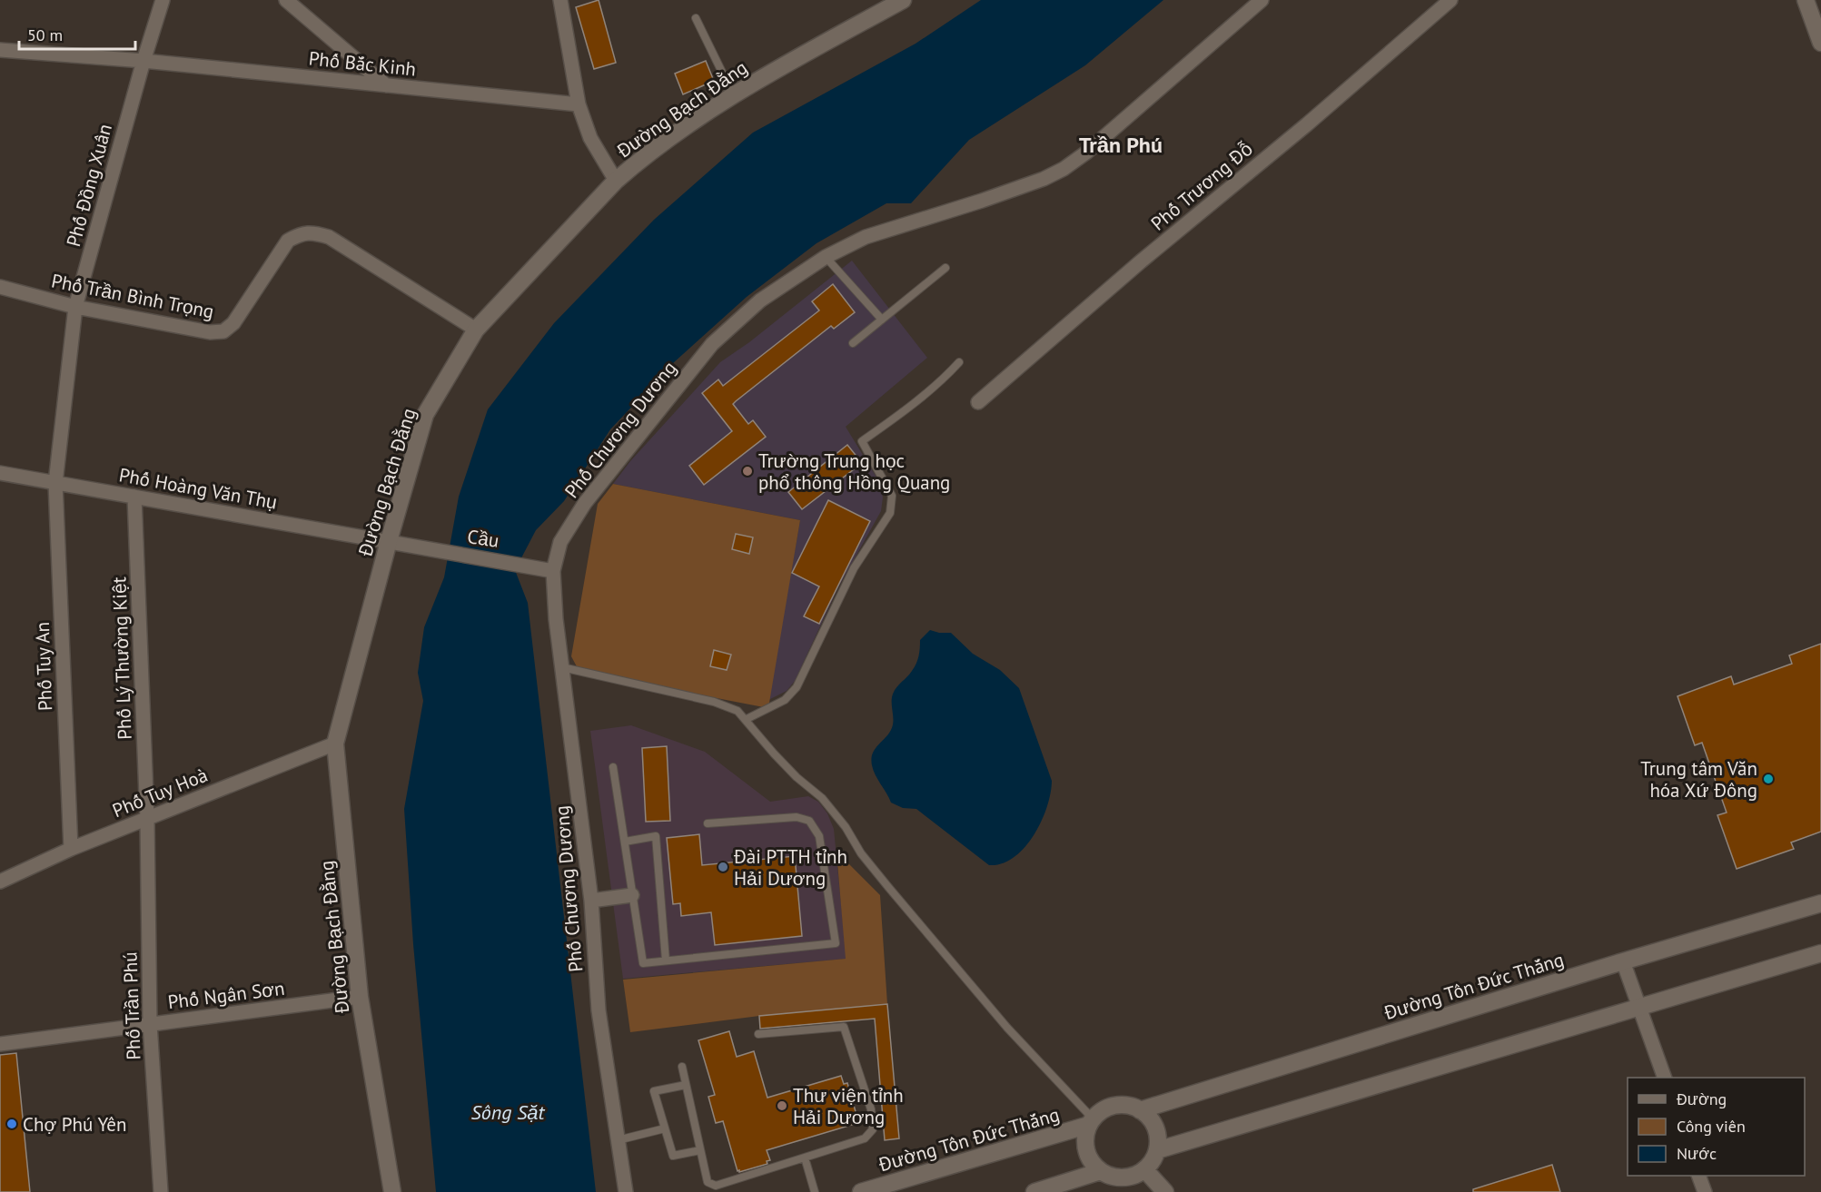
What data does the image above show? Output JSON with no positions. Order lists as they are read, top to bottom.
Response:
{
  "streets": {
    "street": [
      "Phố Bắc Kinh",
      "Đường Bạch Đằng",
      "Phố Đồng Xuân",
      "Phố Trương Đỗ",
      "Phố Trần Bình Trọng",
      "Phố Chương Dương",
      "Phố Hoàng Văn Thụ",
      "Cầu",
      "Phố Lý Thường Kiệt",
      "Phố Tuy An",
      "Phố Tuy Hoà",
      "Đường Tôn Đức Thắng",
      "Phố Ngân Sơn",
      "Phố Trần Phú"
    ]
  },
  "crossings": [
    ["Phố Bắc Kinh", "Phố Đồng Xuân"],
    ["Đường Bạch Đằng", "Phố Trần Bình Trọng"],
    ["Đường Bạch Đằng", "Phố Hoàng Văn Thụ"],
    ["Đường Bạch Đằng", "Phố Tuy Hoà"],
    ["Đường Bạch Đằng", "Phố Ngân Sơn"],
    ["Phố Đồng Xuân", "Phố Trần Bình Trọng"],
    ["Phố Đồng Xuân", "Phố Hoàng Văn Thụ"],
    ["Phố Đồng Xuân", "Phố Tuy An"],
    ["Phố Chương Dương", "Cầu"],
    ["Phố Hoàng Văn Thụ", "Cầu"],
    ["Phố Hoàng Văn Thụ", "Phố Lý Thường Kiệt"],
    ["Phố Hoàng Văn Thụ", "Phố Tuy An"],
    ["Phố Lý Thường Kiệt", "Phố Tuy Hoà"],
    ["Phố Lý Thường Kiệt", "Phố Trần Phú"],
    ["Phố Tuy An", "Phố Tuy Hoà"],
    ["Phố Tuy Hoà", "Phố Trần Phú"],
    ["Phố Ngân Sơn", "Phố Trần Phú"]
  ],
  "districts": ["Trần Phú"],
  "water": ["Sông Sặt"],
  "places": [
    "Trường Trung học phổ thông Hồng Quang",
    "Trung tâm Văn hóa Xứ Đông",
    "Đài PTTH tỉnh Hải Dương",
    "Thư viện tỉnh Hải Dương",
    "Chợ Phú Yên"
  ],
  "legend": ["Đường", "Công viên", "Nước"],
  "scale_bar": "50 m"
}
